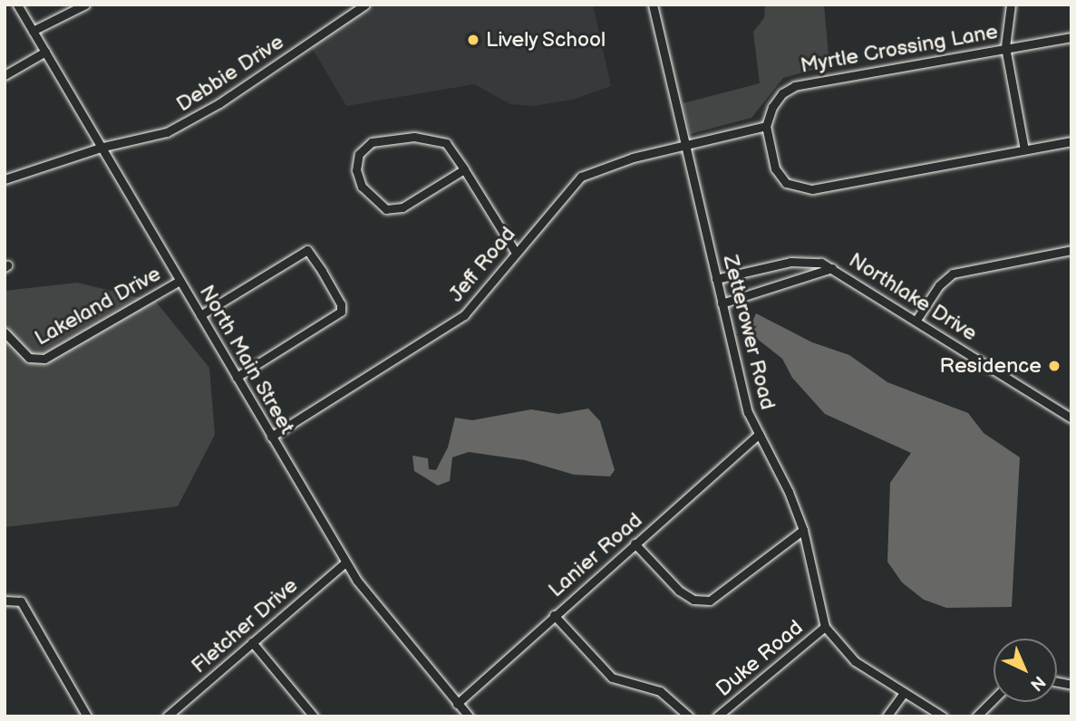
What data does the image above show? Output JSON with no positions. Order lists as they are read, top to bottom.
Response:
{
  "streets": {
    "street": [
      "Myrtle Crossing Lane",
      "Debbie Drive",
      "Jeff Road",
      "Northlake Drive",
      "Lakeland Drive",
      "Zetterower Road",
      "North Main Street",
      "Lanier Road",
      "Fletcher Drive",
      "Duke Road"
    ]
  },
  "crossings": [
    ["Myrtle Crossing Lane", "Jeff Road"],
    ["Debbie Drive", "North Main Street"],
    ["Jeff Road", "Zetterower Road"],
    ["Jeff Road", "North Main Street"],
    ["Northlake Drive", "Zetterower Road"],
    ["Lakeland Drive", "North Main Street"],
    ["Zetterower Road", "Lanier Road"],
    ["Zetterower Road", "Duke Road"],
    ["North Main Street", "Lanier Road"],
    ["North Main Street", "Fletcher Drive"]
  ],
  "places": ["Lively School", "Residence"],
  "north": "bottom right"
}
